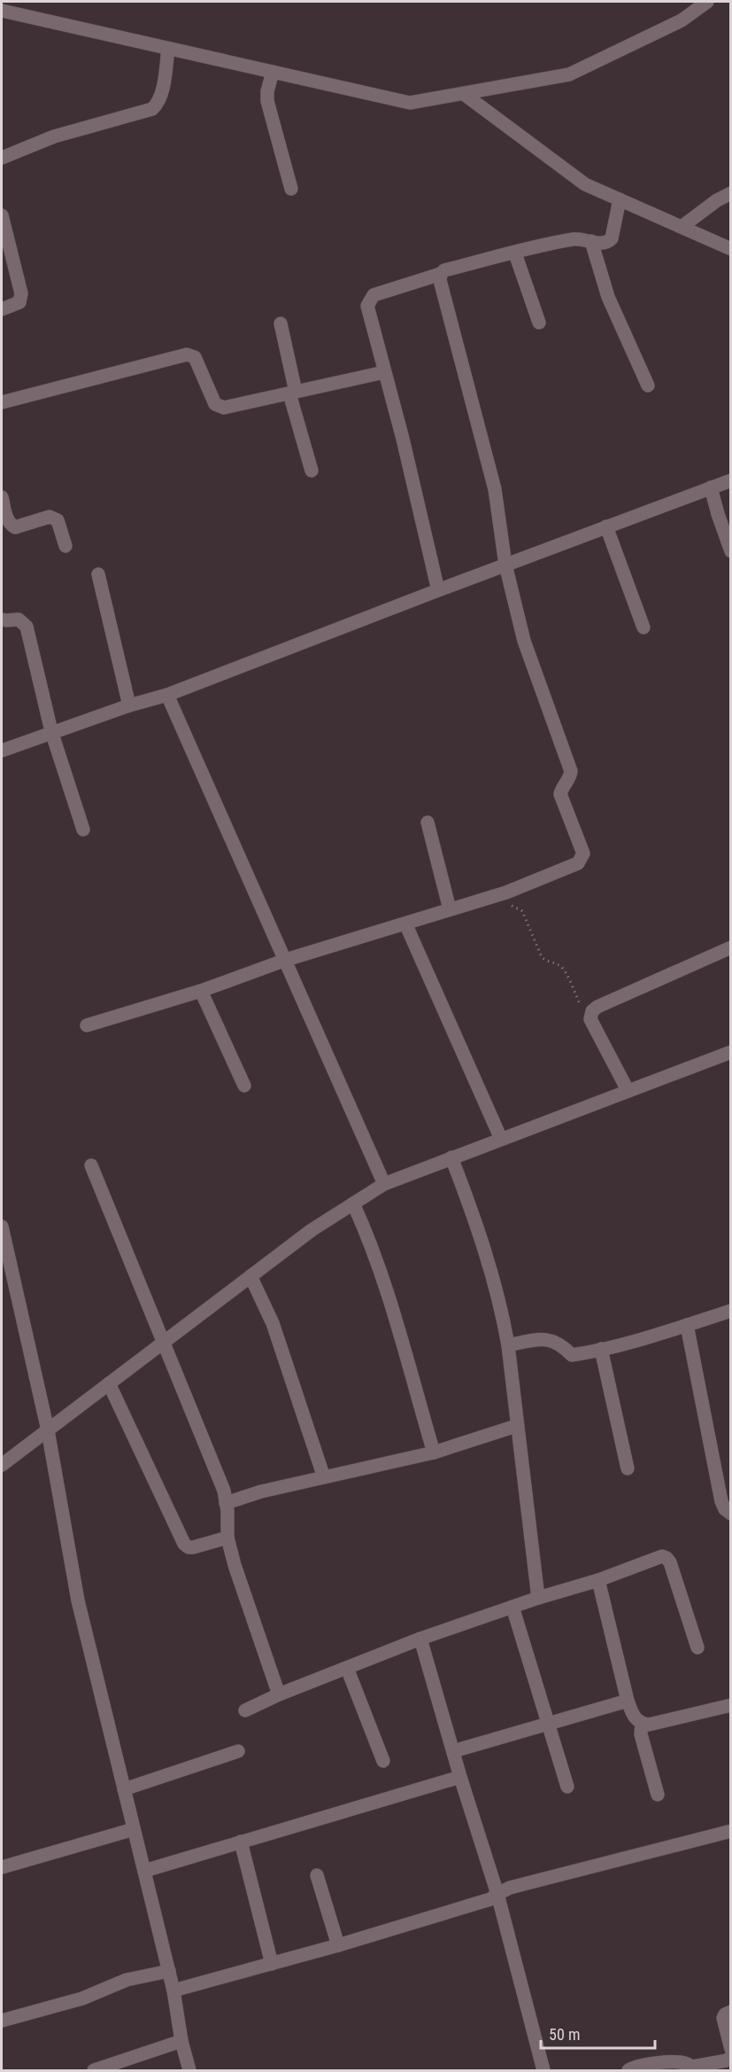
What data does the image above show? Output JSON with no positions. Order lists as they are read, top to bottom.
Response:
{
  "scale_bar": "50 m"
}
